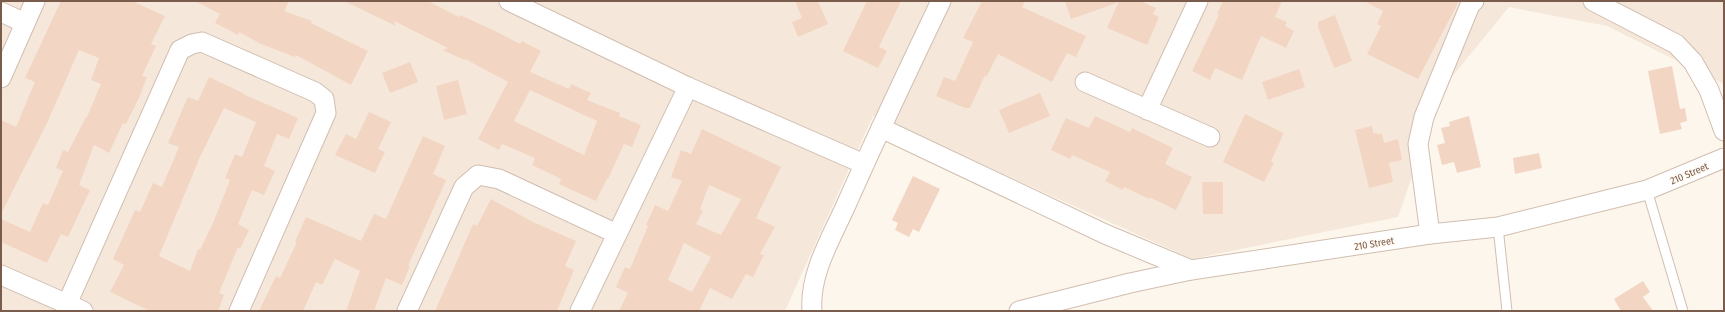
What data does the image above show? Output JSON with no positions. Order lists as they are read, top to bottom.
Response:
{
  "streets": {
    "street": ["210 Street"]
  }
}
